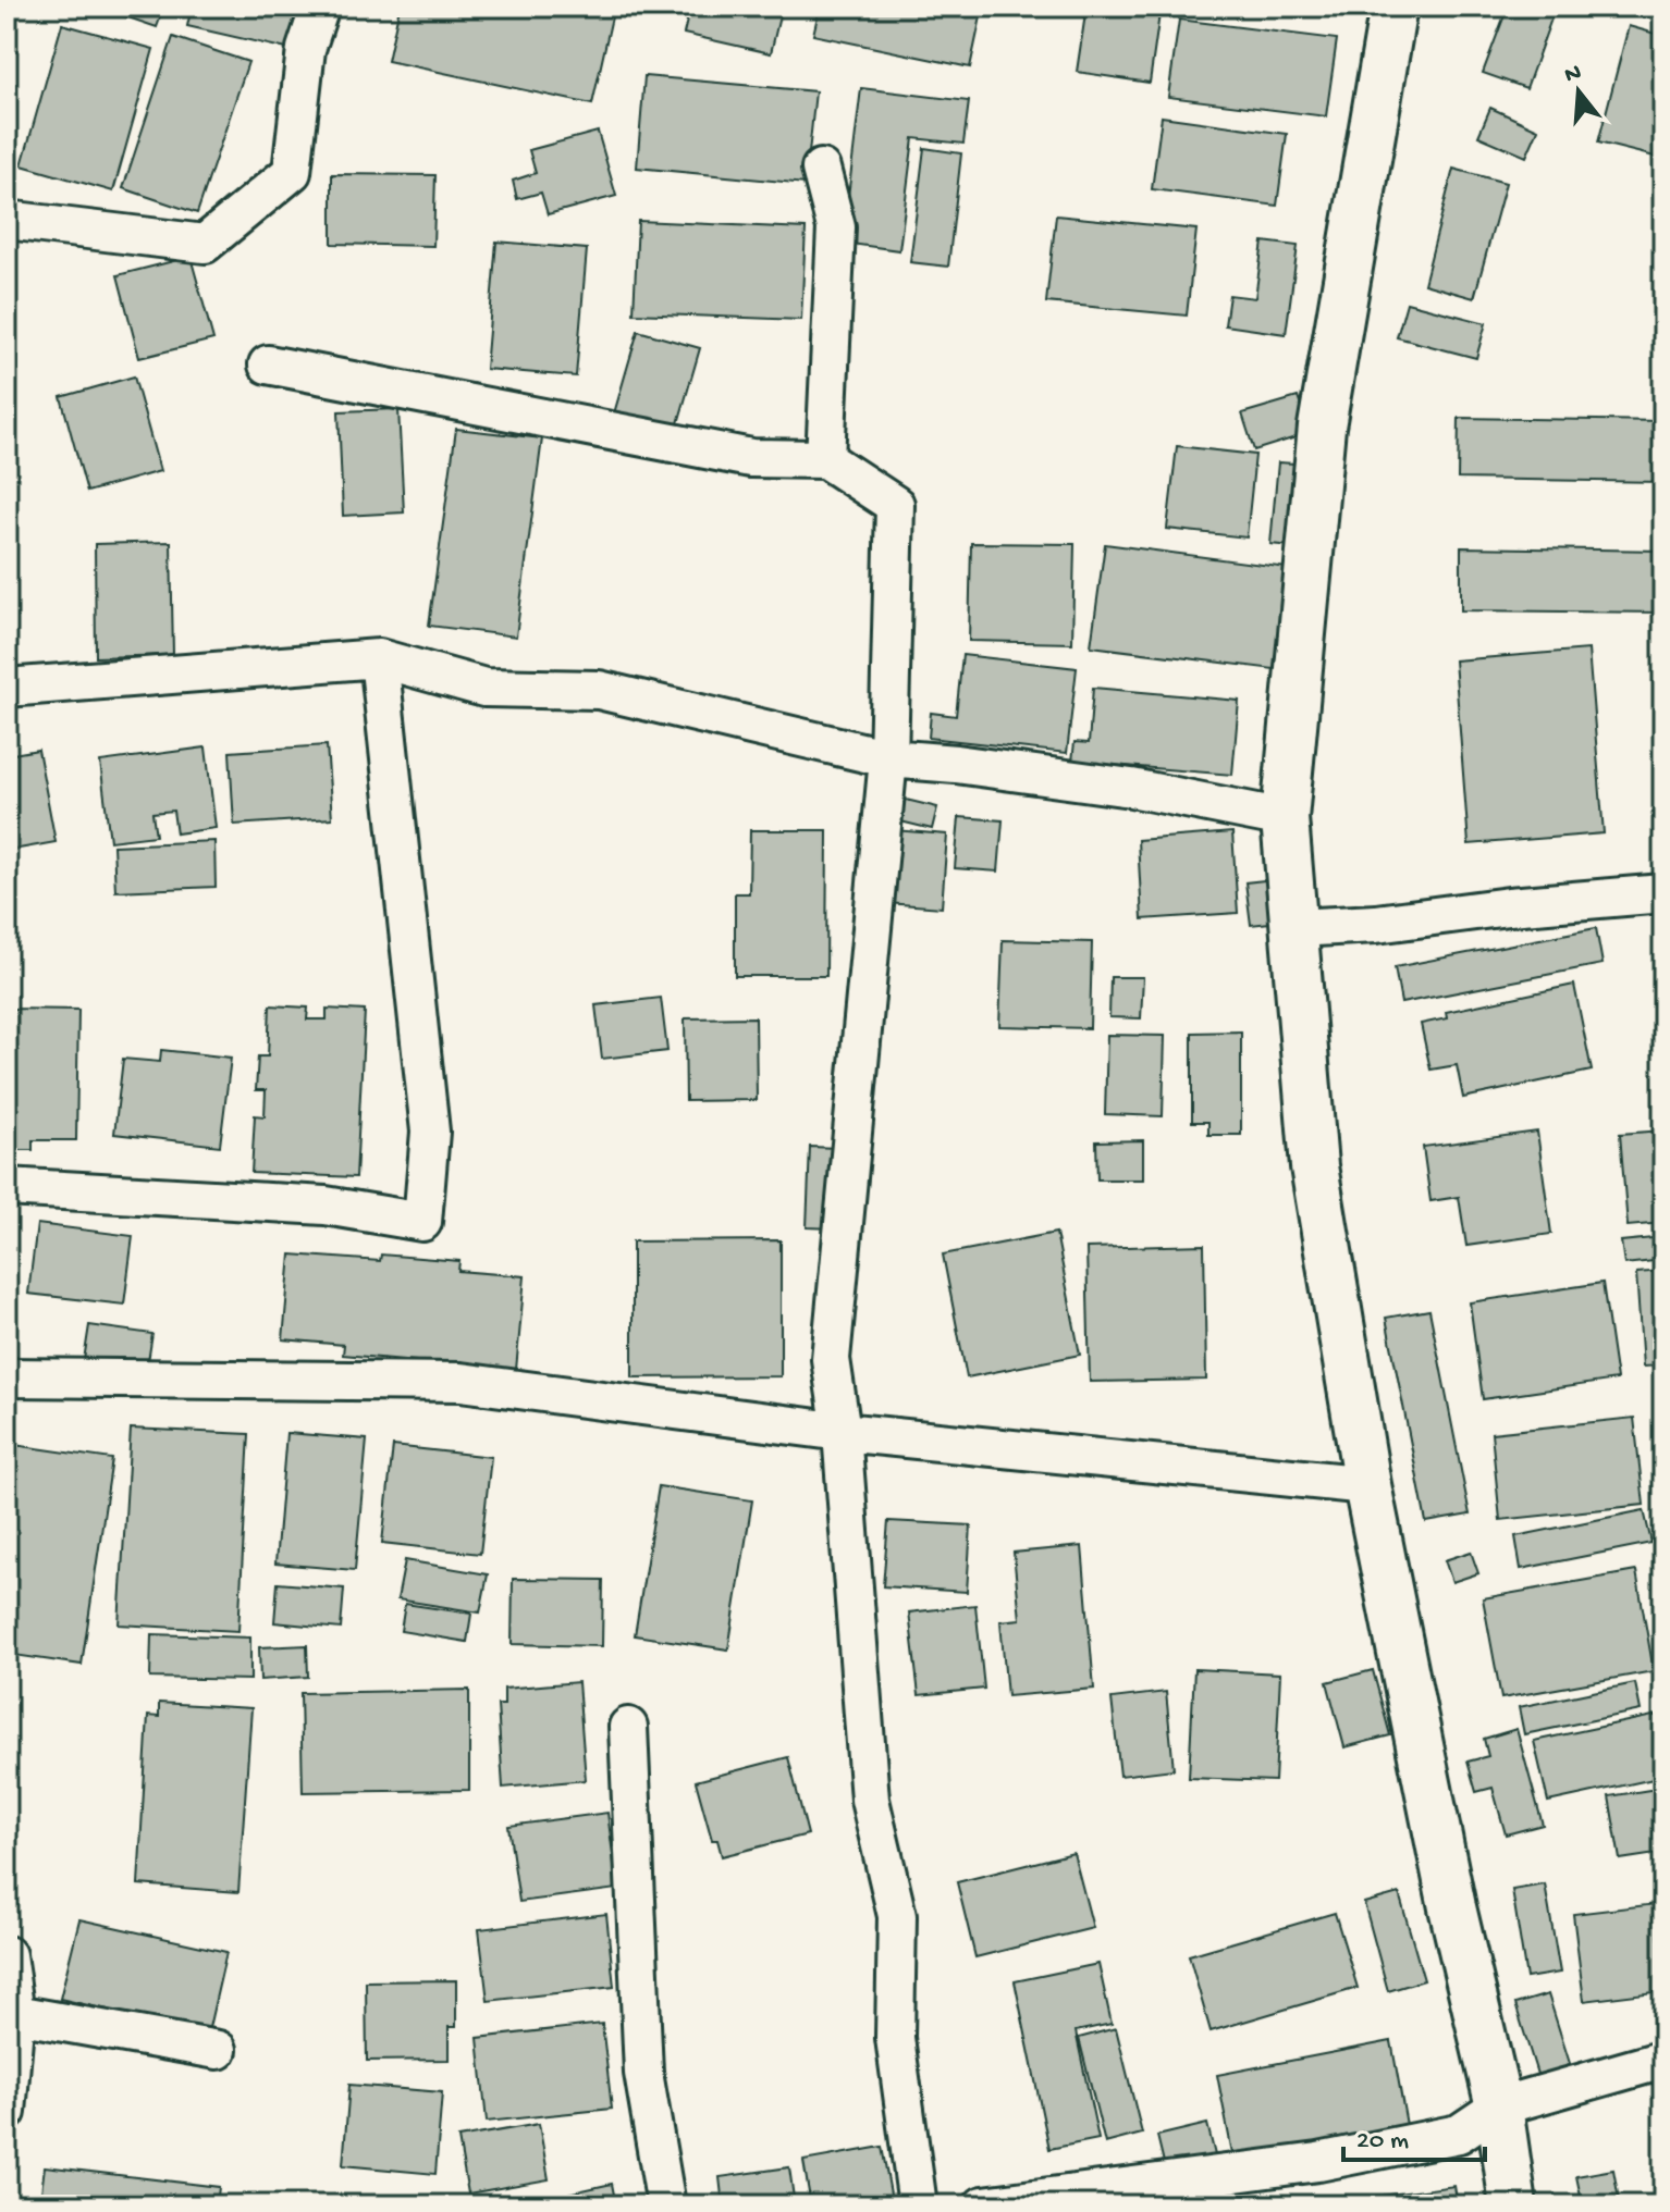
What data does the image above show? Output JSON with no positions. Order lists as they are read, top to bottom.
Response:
{
  "scale_bar": "20 m",
  "north": "top"
}
